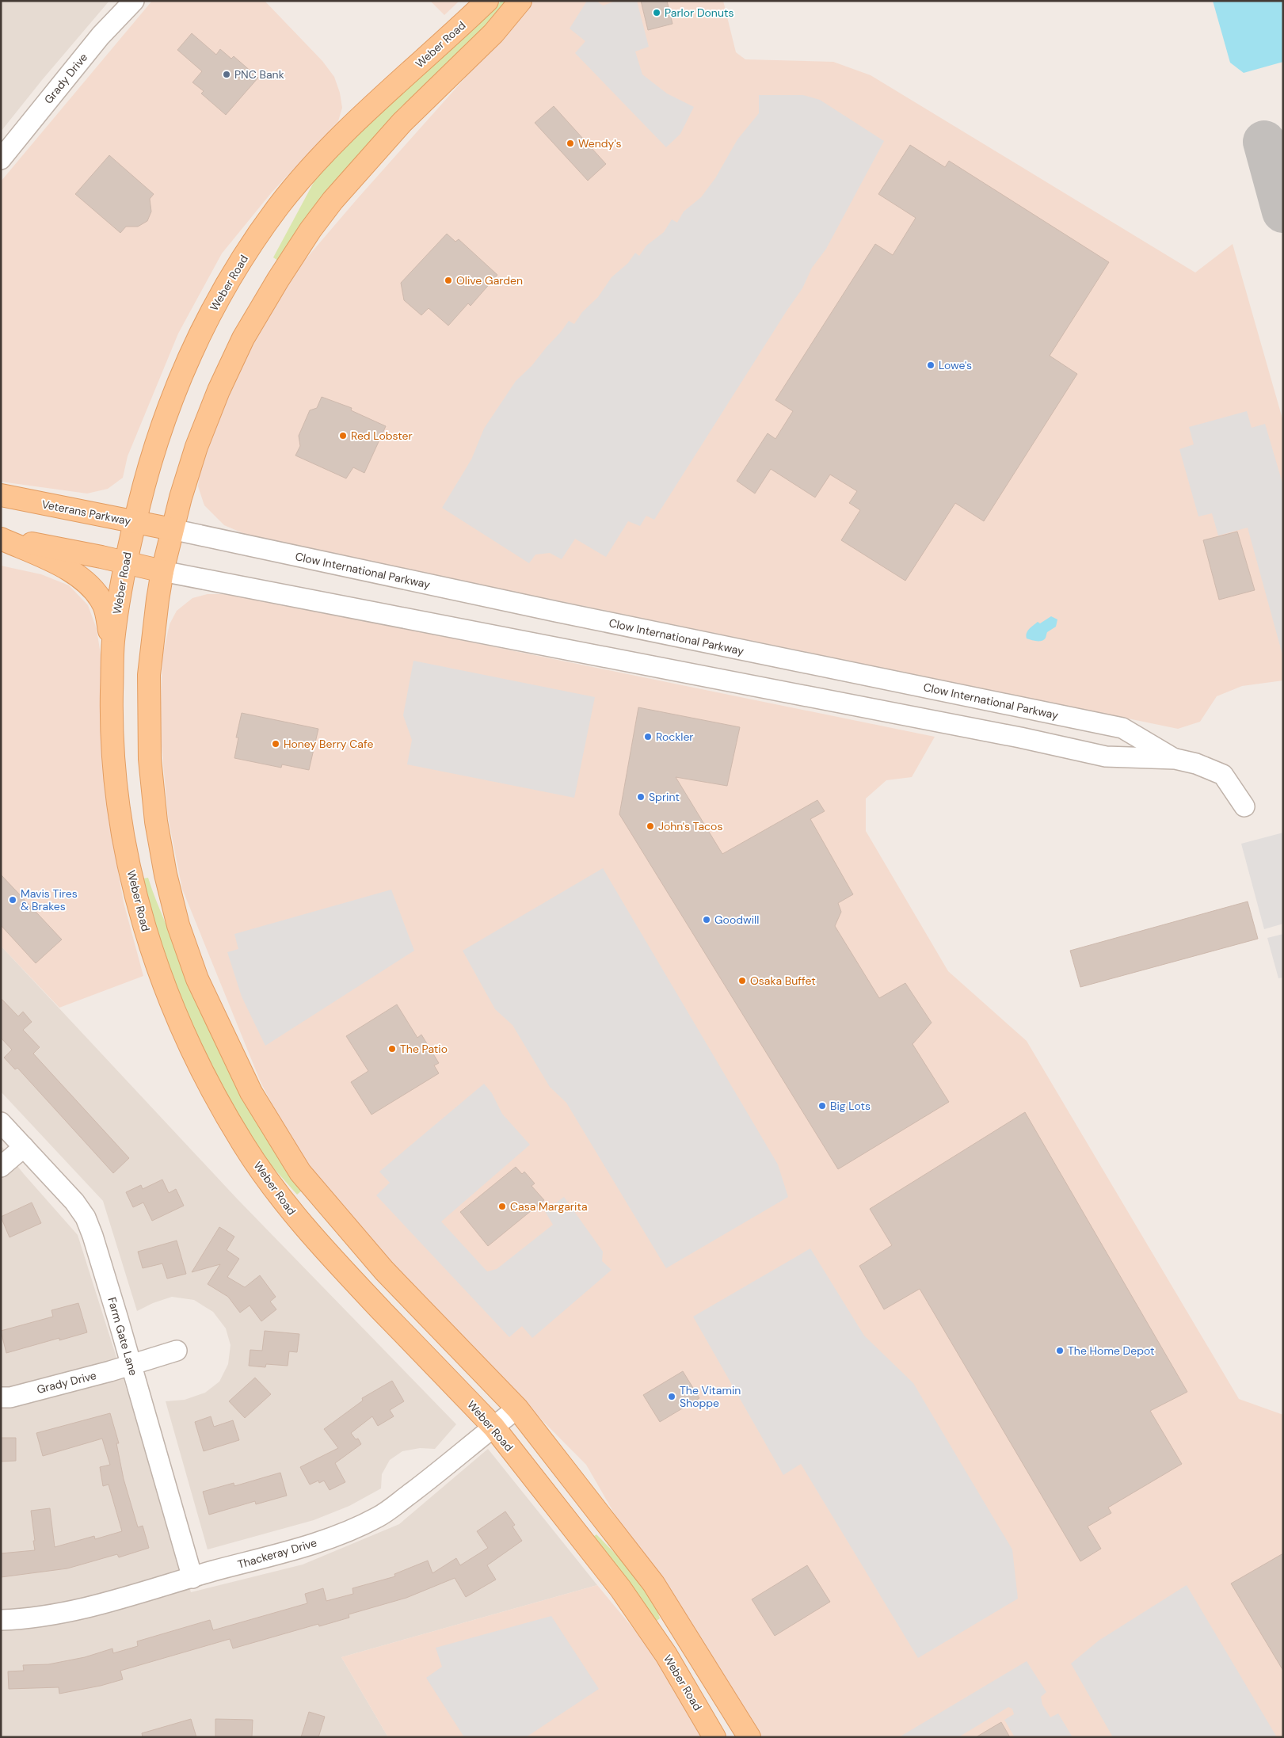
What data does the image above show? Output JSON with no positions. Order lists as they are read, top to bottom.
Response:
{
  "streets": {
    "main road": ["Weber Road", "Veterans Parkway"],
    "street": [
      "Grady Drive",
      "Clow International Parkway",
      "Farm Gate Lane",
      "Thackeray Drive"
    ]
  },
  "crossings": [
    ["Weber Road", "Veterans Parkway"],
    ["Weber Road", "Thackeray Drive"],
    ["Grady Drive", "Farm Gate Lane"],
    ["Veterans Parkway", "Clow International Parkway"],
    ["Farm Gate Lane", "Thackeray Drive"]
  ],
  "places": [
    "Parlor Donuts",
    "PNC Bank",
    "Wendy's",
    "Olive Garden",
    "Lowe's",
    "Red Lobster",
    "Rockler",
    "Honey Berry Cafe",
    "Sprint",
    "John's Tacos",
    "Mavis Tires & Brakes",
    "Goodwill",
    "Osaka Buffet",
    "The Patio",
    "Big Lots",
    "Casa Margarita",
    "The Home Depot",
    "The Vitamin Shoppe"
  ]
}
